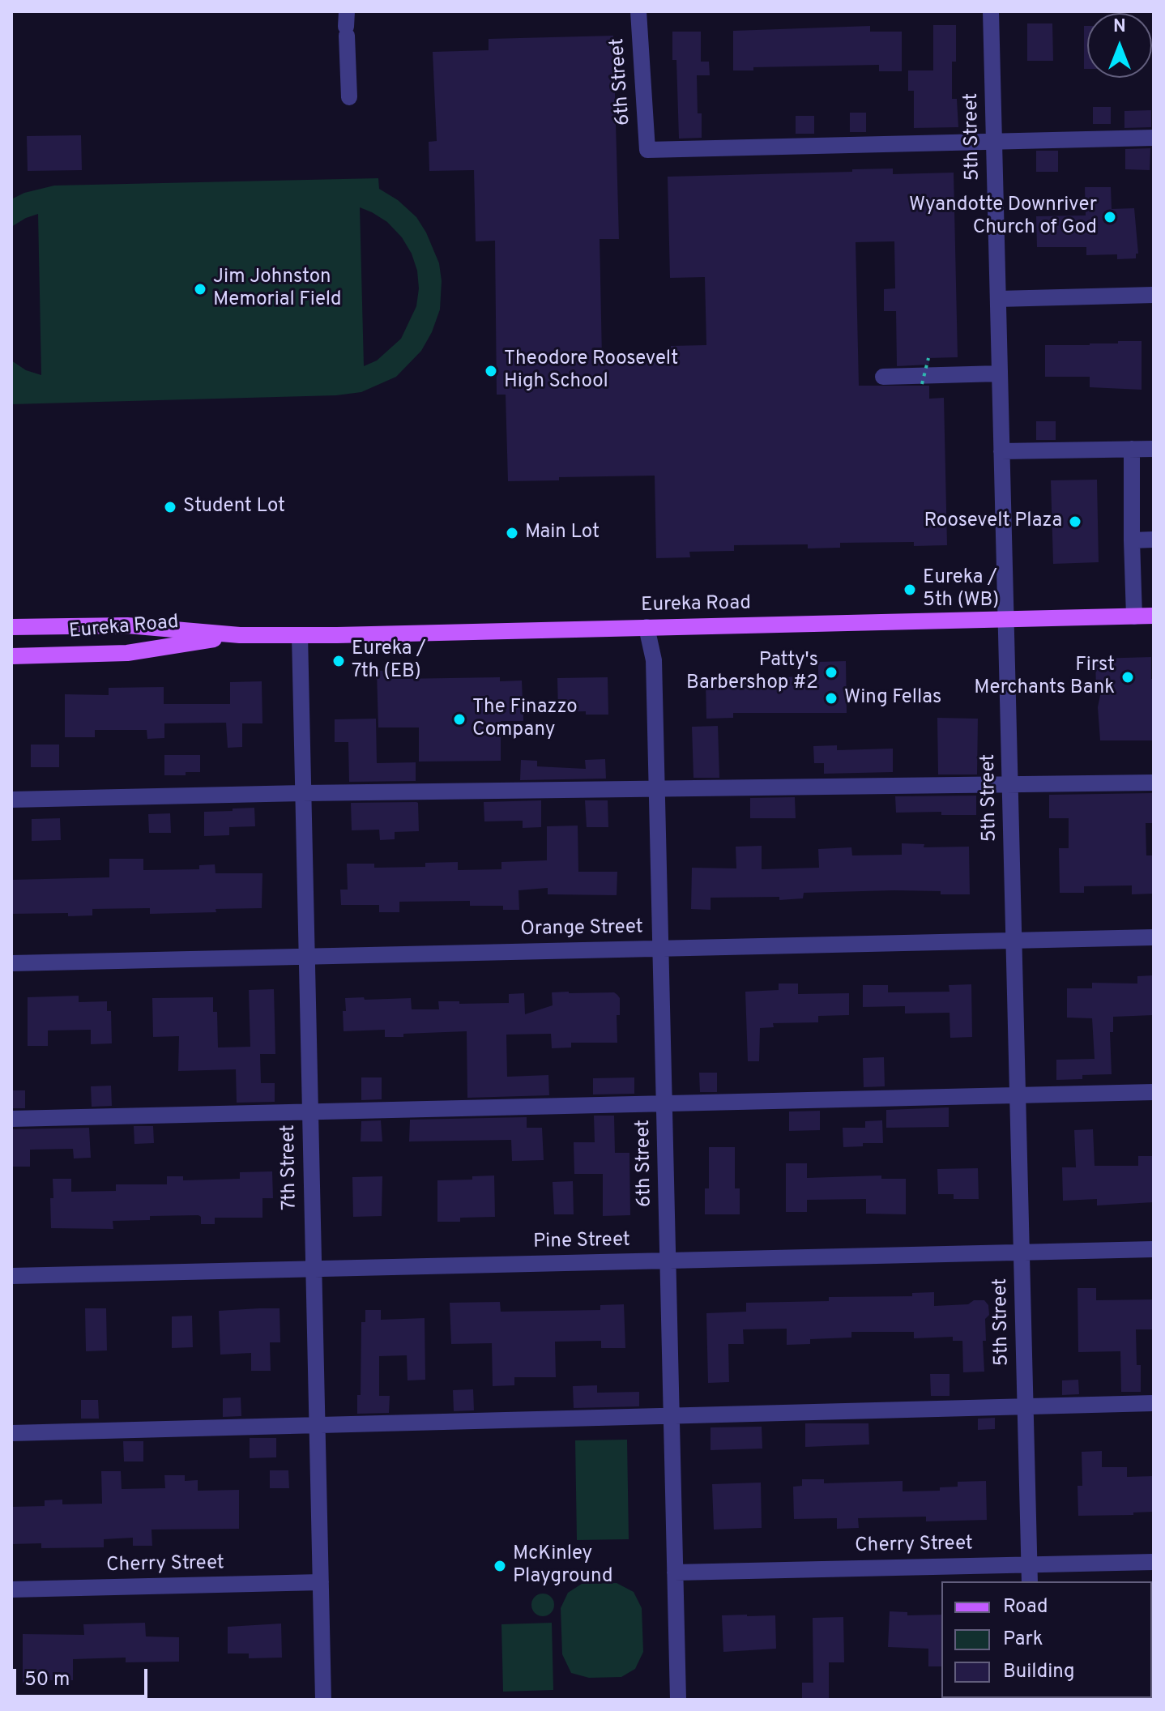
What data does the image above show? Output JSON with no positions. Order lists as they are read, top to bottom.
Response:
{
  "streets": {
    "main road": ["Eureka Road"],
    "street": [
      "6th Street",
      "5th Street",
      "Orange Street",
      "7th Street",
      "Pine Street",
      "Cherry Street"
    ]
  },
  "crossings": [
    ["6th Street", "5th Street"],
    ["6th Street", "Eureka Road"],
    ["6th Street", "Orange Street"],
    ["6th Street", "Pine Street"],
    ["6th Street", "Cherry Street"],
    ["5th Street", "Eureka Road"],
    ["5th Street", "Orange Street"],
    ["5th Street", "Pine Street"],
    ["5th Street", "Cherry Street"],
    ["Eureka Road", "7th Street"],
    ["Orange Street", "7th Street"],
    ["7th Street", "Pine Street"],
    ["7th Street", "Cherry Street"]
  ],
  "places": [
    "Wyandotte Downriver Church of God",
    "Jim Johnston Memorial Field",
    "Theodore Roosevelt High School",
    "Student Lot",
    "Roosevelt Plaza",
    "Main Lot",
    "Eureka / 5th (WB)",
    "Eureka / 7th (EB)",
    "Patty's Barbershop #2",
    "First Merchants Bank",
    "Wing Fellas",
    "The Finazzo Company",
    "McKinley Playground"
  ],
  "legend": ["Road", "Park", "Building"],
  "scale_bar": "50 m",
  "north": "top"
}
